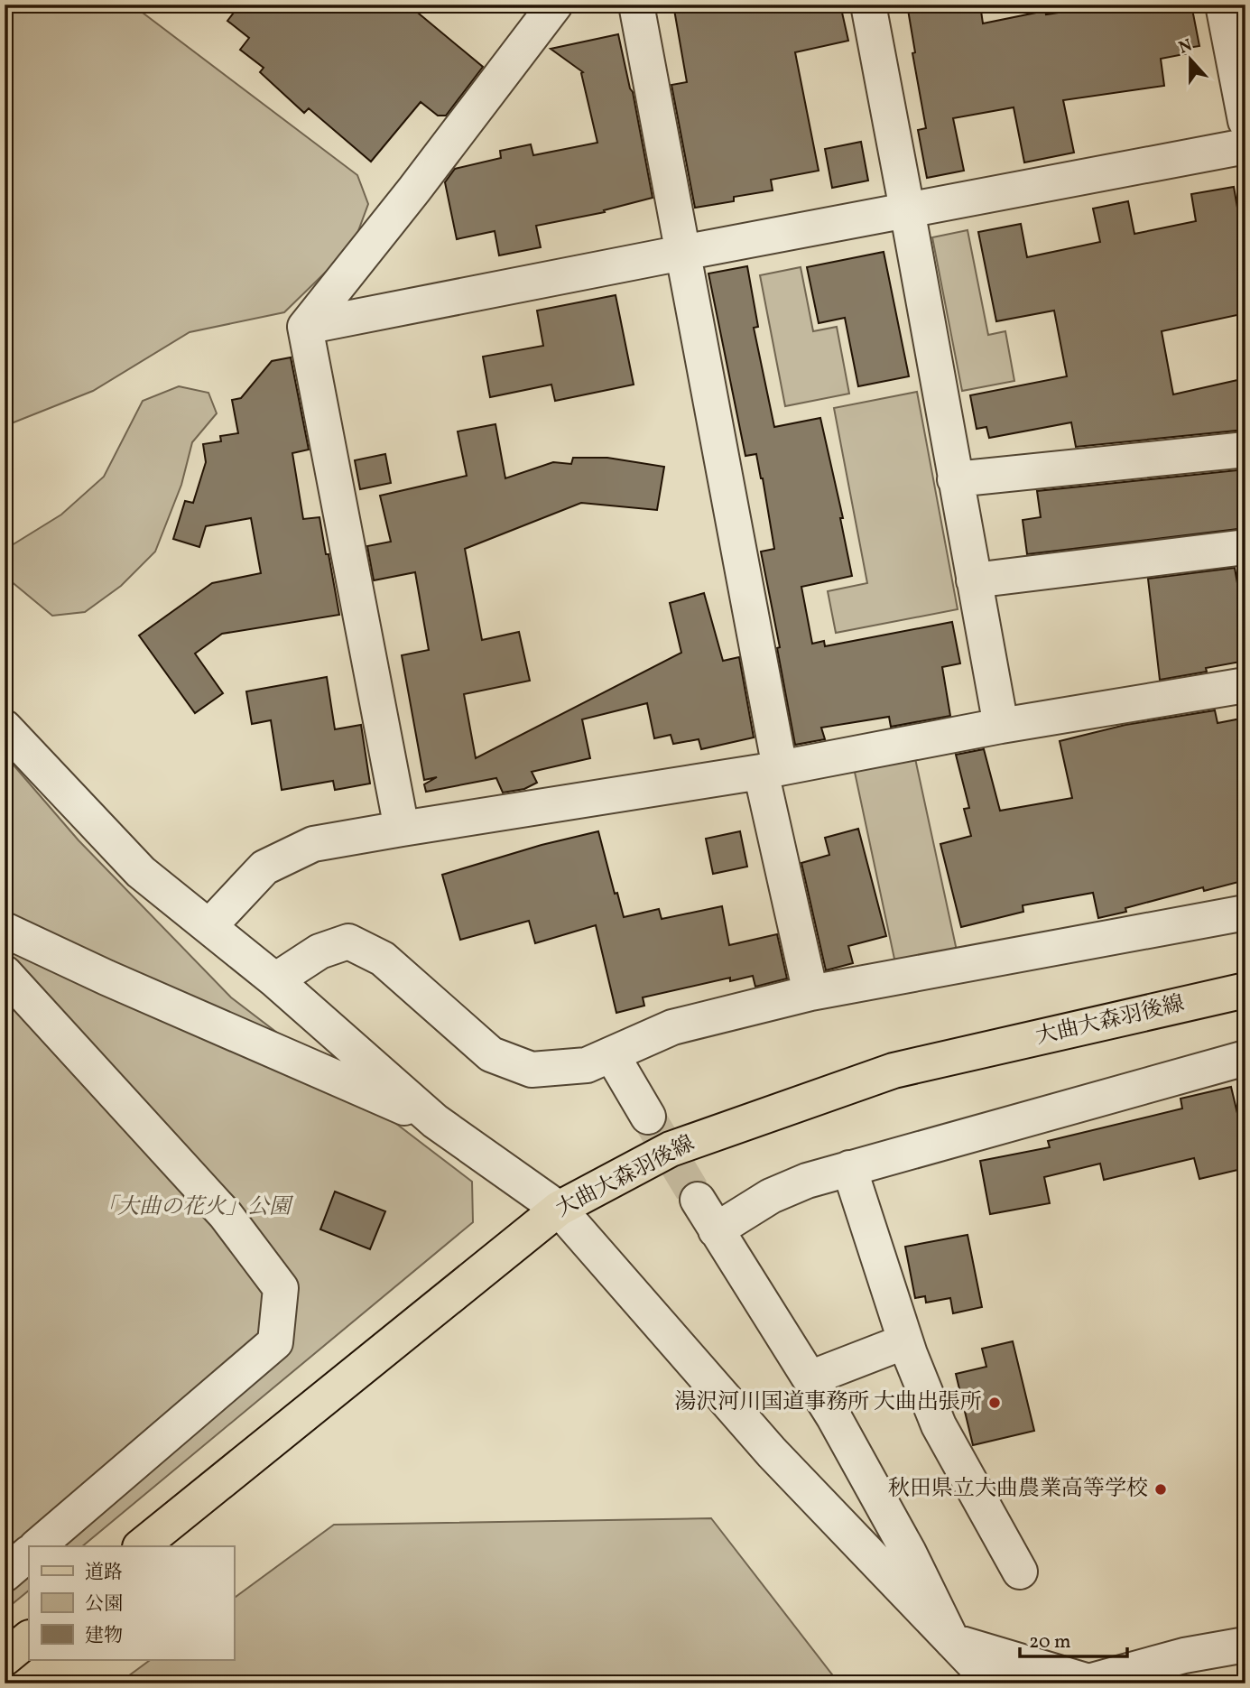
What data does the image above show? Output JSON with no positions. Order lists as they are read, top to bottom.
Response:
{
  "streets": {
    "main road": ["大曲大森羽後線"]
  },
  "parks": ["「大曲の花火」公園"],
  "places": ["湯沢河川国道事務所 大曲出張所", "秋田県立大曲農業高等学校"],
  "legend": ["道路", "公園", "建物"],
  "scale_bar": "20 m",
  "north": "top"
}
